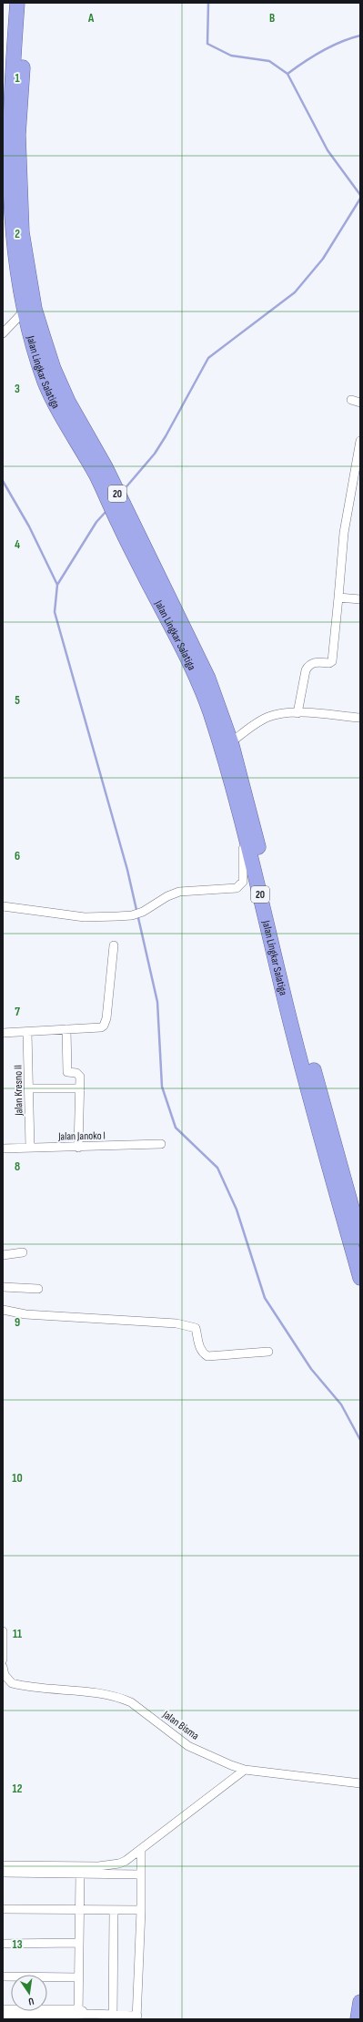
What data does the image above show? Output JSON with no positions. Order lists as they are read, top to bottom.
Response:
{
  "streets": {
    "highway": ["Jalan Lingkar Salatiga", "20"],
    "street": ["Jalan Kresno II", "Jalan Janoko I", "Jalan Bisma"]
  },
  "crossings": [
    ["Jalan Kresno II", "Jalan Janoko I"]
  ],
  "north": "bottom",
  "grid": {
    "columns": ["A", "B"],
    "rows": [
      "1",
      "2",
      "3",
      "4",
      "5",
      "6",
      "7",
      "8",
      "9",
      "10",
      "11",
      "12",
      "13"
    ]
  }
}
